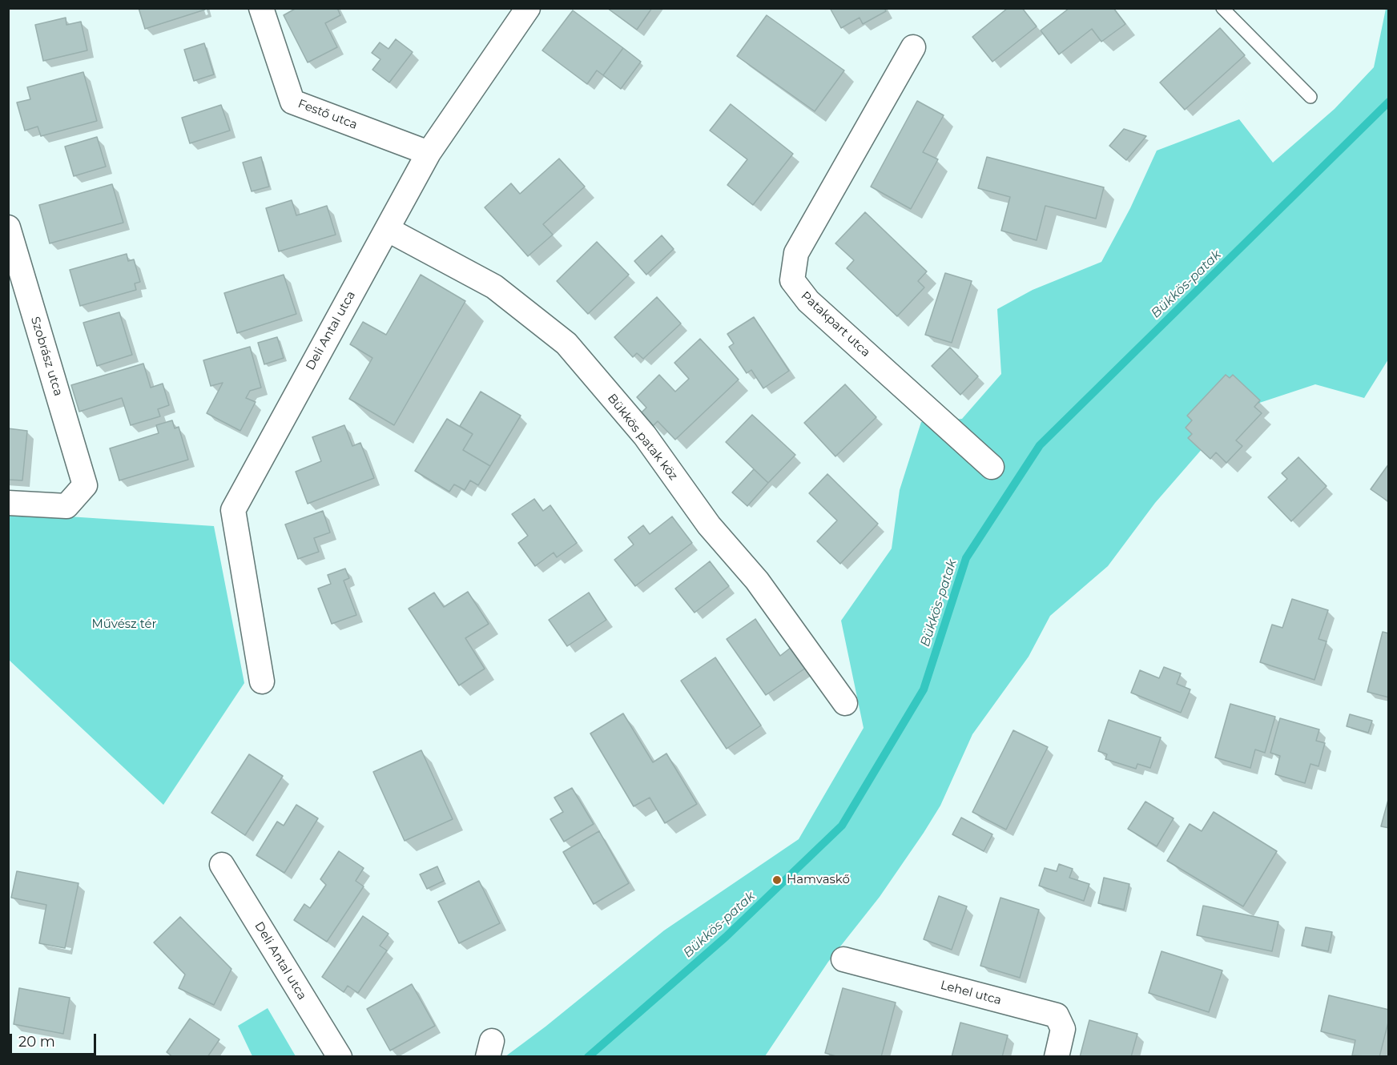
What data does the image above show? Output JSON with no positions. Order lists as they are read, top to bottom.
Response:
{
  "streets": {
    "street": [
      "Festő utca",
      "Patakpart utca",
      "Deli Antal utca",
      "Szobrász utca",
      "Bükkös patak köz",
      "Lehel utca"
    ]
  },
  "crossings": [
    ["Festő utca", "Deli Antal utca"],
    ["Deli Antal utca", "Bükkös patak köz"]
  ],
  "water": ["Bükkös-patak"],
  "parks": ["Művész tér"],
  "places": ["Hamvaskő"],
  "scale_bar": "20 m"
}
